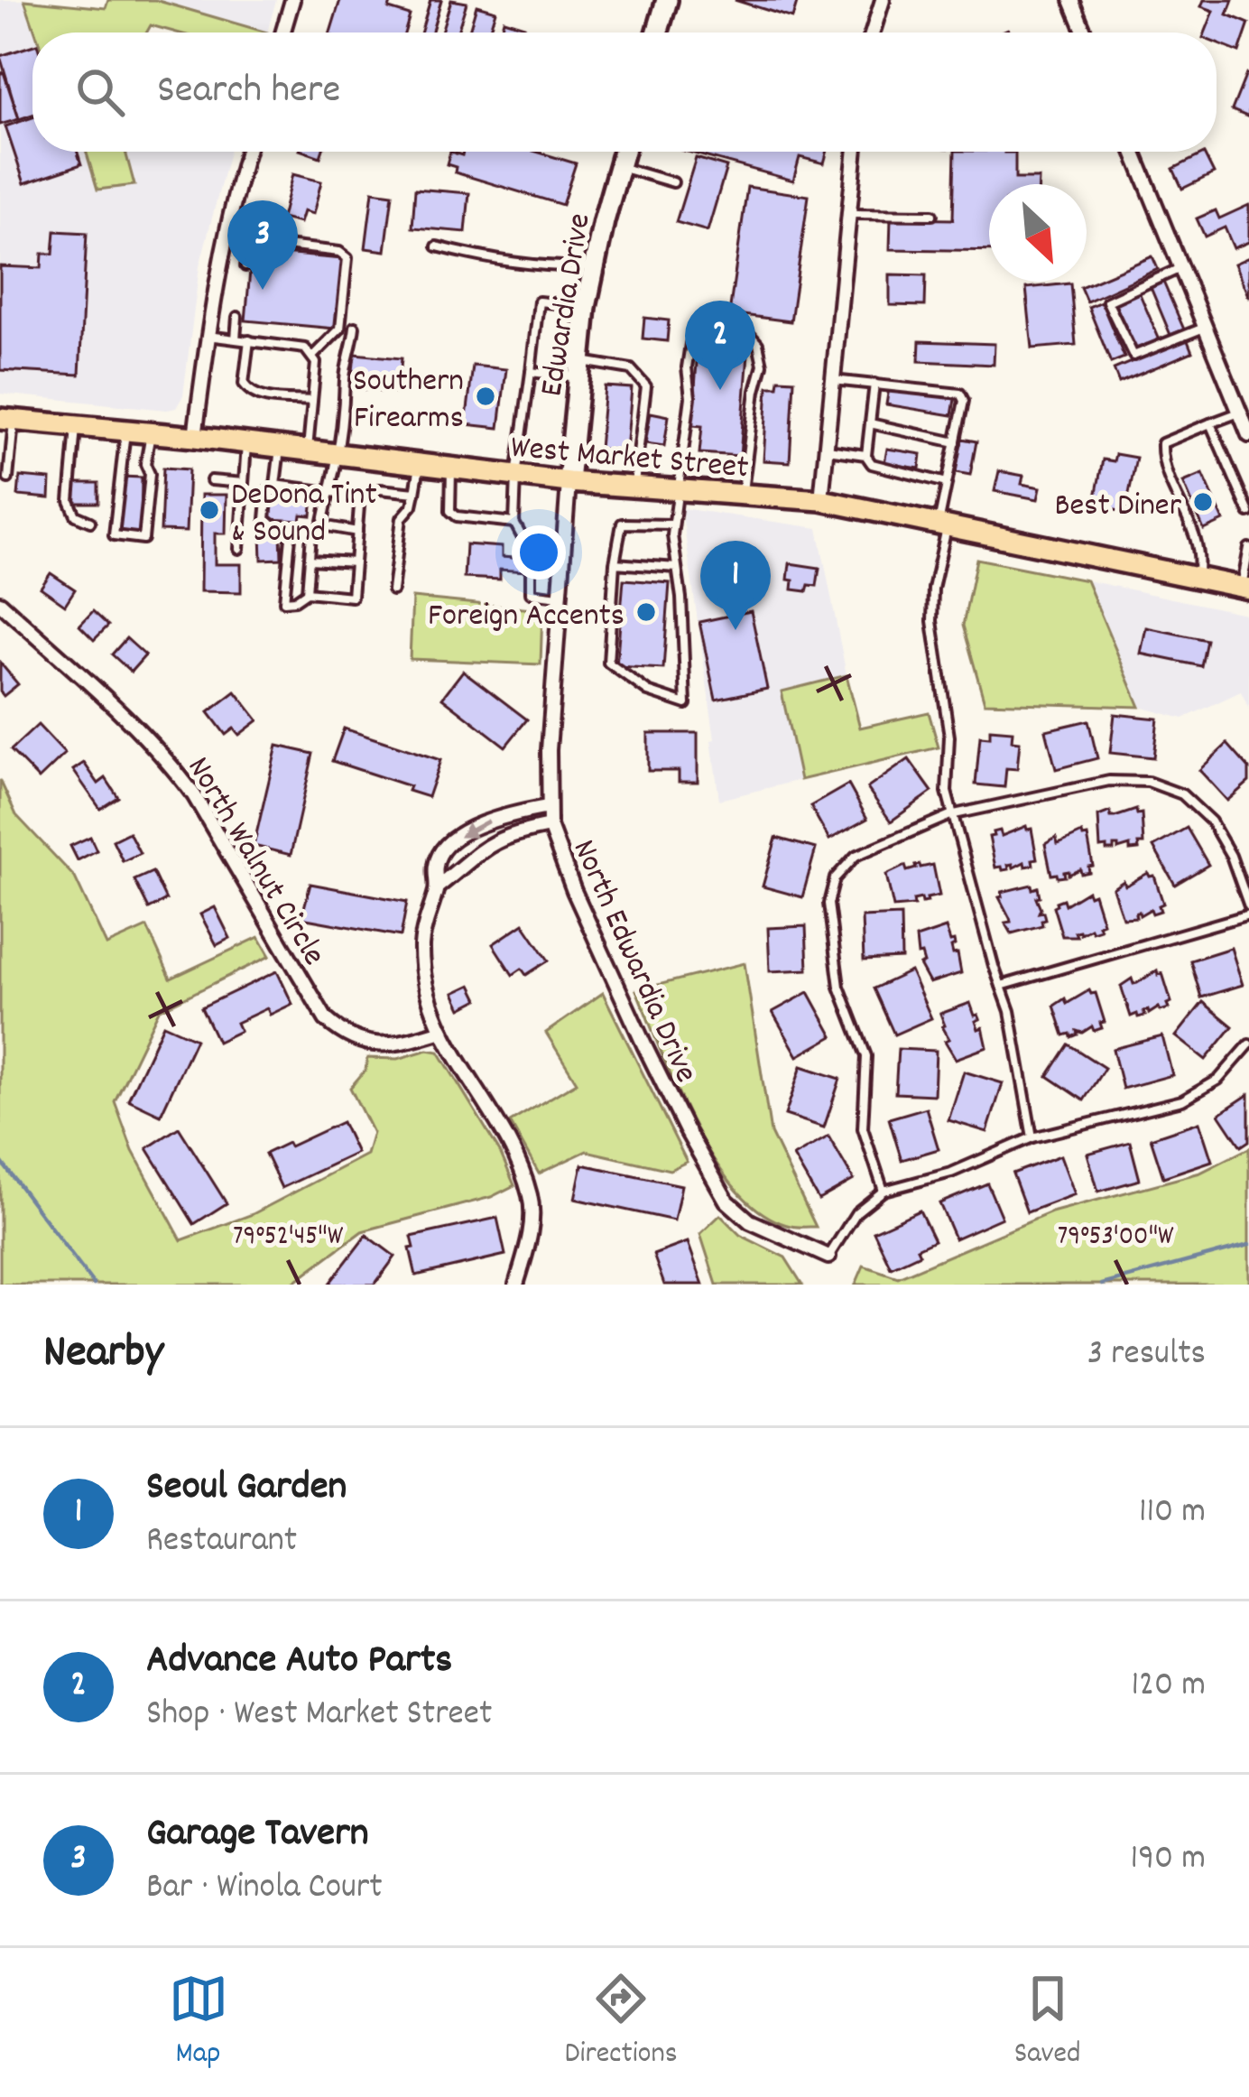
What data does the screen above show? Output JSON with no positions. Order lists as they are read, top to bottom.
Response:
{
  "streets": {
    "main road": ["Edwardia Drive", "West Market Street"],
    "street": ["North Walnut Circle", "North Edwardia Drive"]
  },
  "crossings": [
    ["Edwardia Drive", "West Market Street"],
    ["Edwardia Drive", "North Edwardia Drive"],
    ["West Market Street", "North Edwardia Drive"]
  ],
  "places": [
    "Southern Firearms",
    "Best Diner",
    "DeDona Tint & Sound",
    "Foreign Accents"
  ],
  "north": "bottom right",
  "page": {
    "search": "Search here",
    "pins": ["3", "2", "1"],
    "heading": ["Nearby", "3 results"],
    "list": [
      {
        "mark": "1",
        "name": "Seoul Garden",
        "note": "Restaurant",
        "value": "110 m"
      },
      {
        "mark": "2",
        "name": "Advance Auto Parts",
        "note": "Shop · West Market Street",
        "value": "120 m"
      },
      {
        "mark": "3",
        "name": "Garage Tavern",
        "note": "Bar · Winola Court",
        "value": "190 m"
      }
    ],
    "nav": ["Map", "Directions", "Saved"]
  },
  "coordinates": ["79°52'45\"W", "79°53'00\"W"]
}
